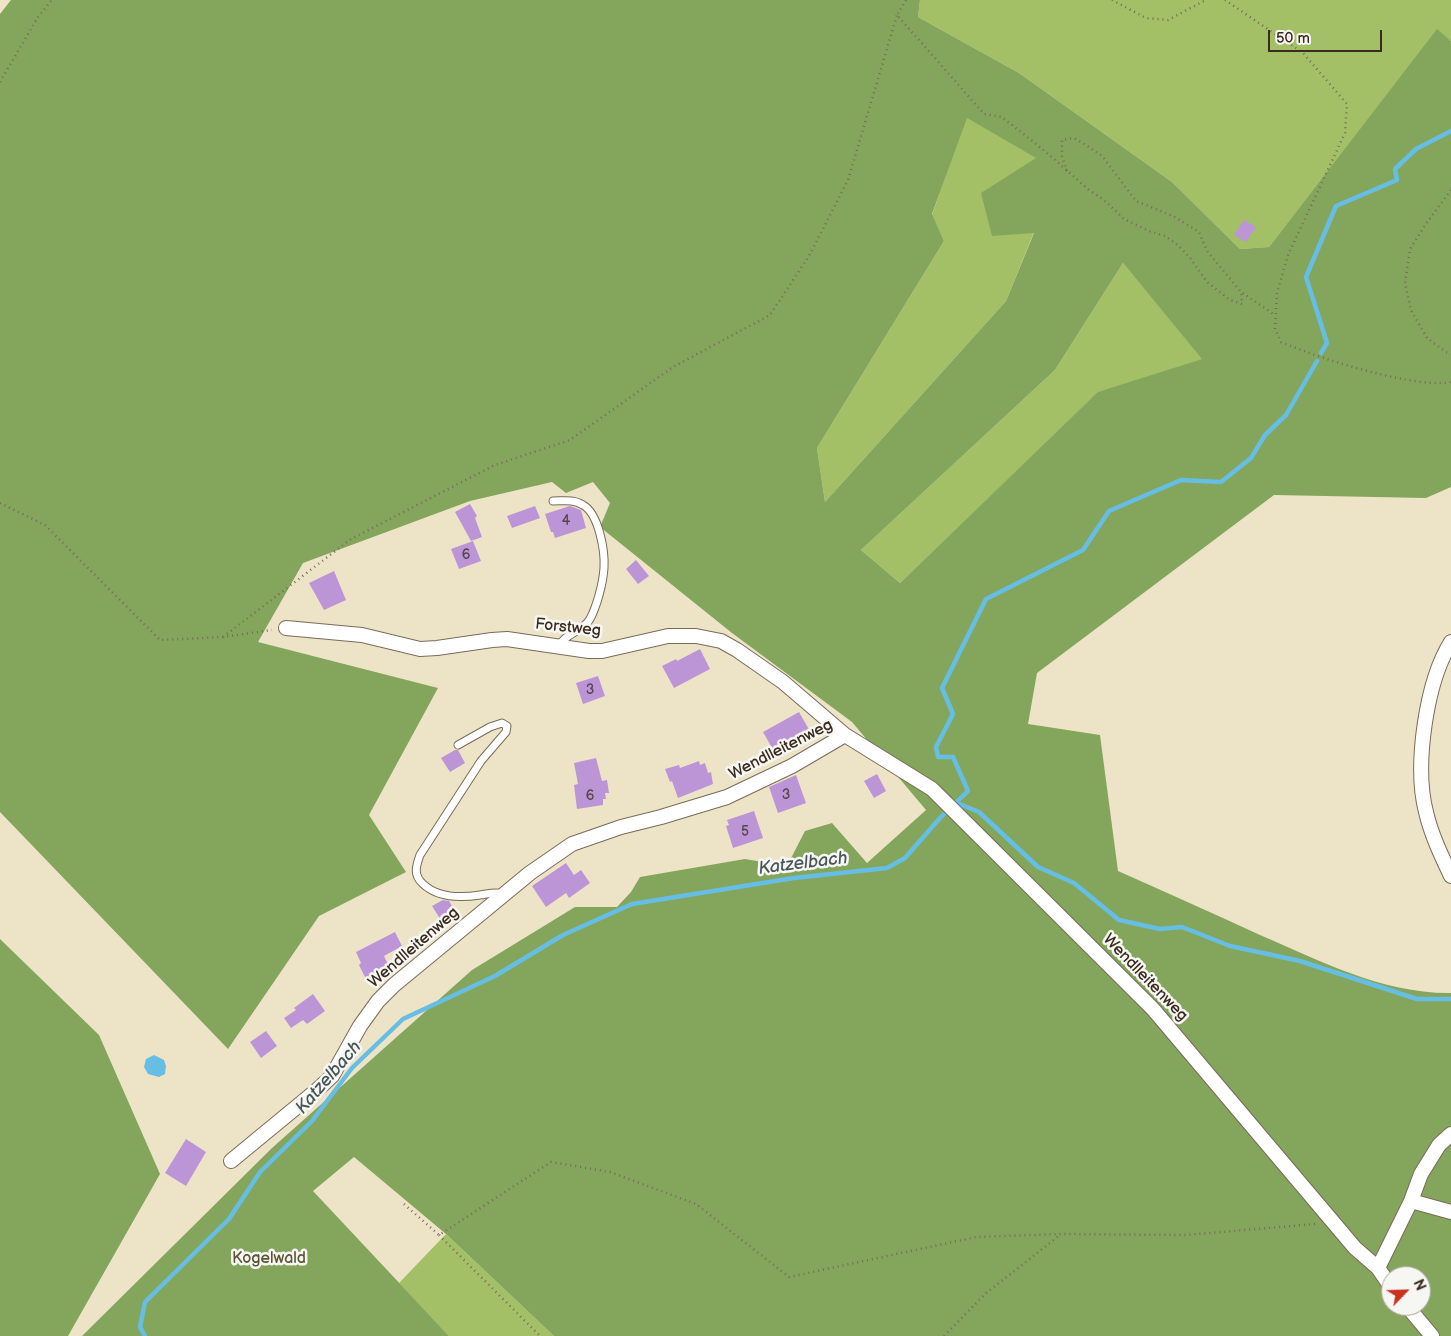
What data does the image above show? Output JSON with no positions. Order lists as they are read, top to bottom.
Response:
{
  "streets": {
    "street": ["Forstweg", "Wendlleitenweg"]
  },
  "crossings": [
    ["Forstweg", "Wendlleitenweg"]
  ],
  "water": ["Katzelbach"],
  "parks": ["Kogelwald"],
  "house_numbers": [
    "4",
    "6",
    "3",
    "3",
    "6",
    "5"
  ],
  "scale_bar": "50 m",
  "north": "top right"
}
